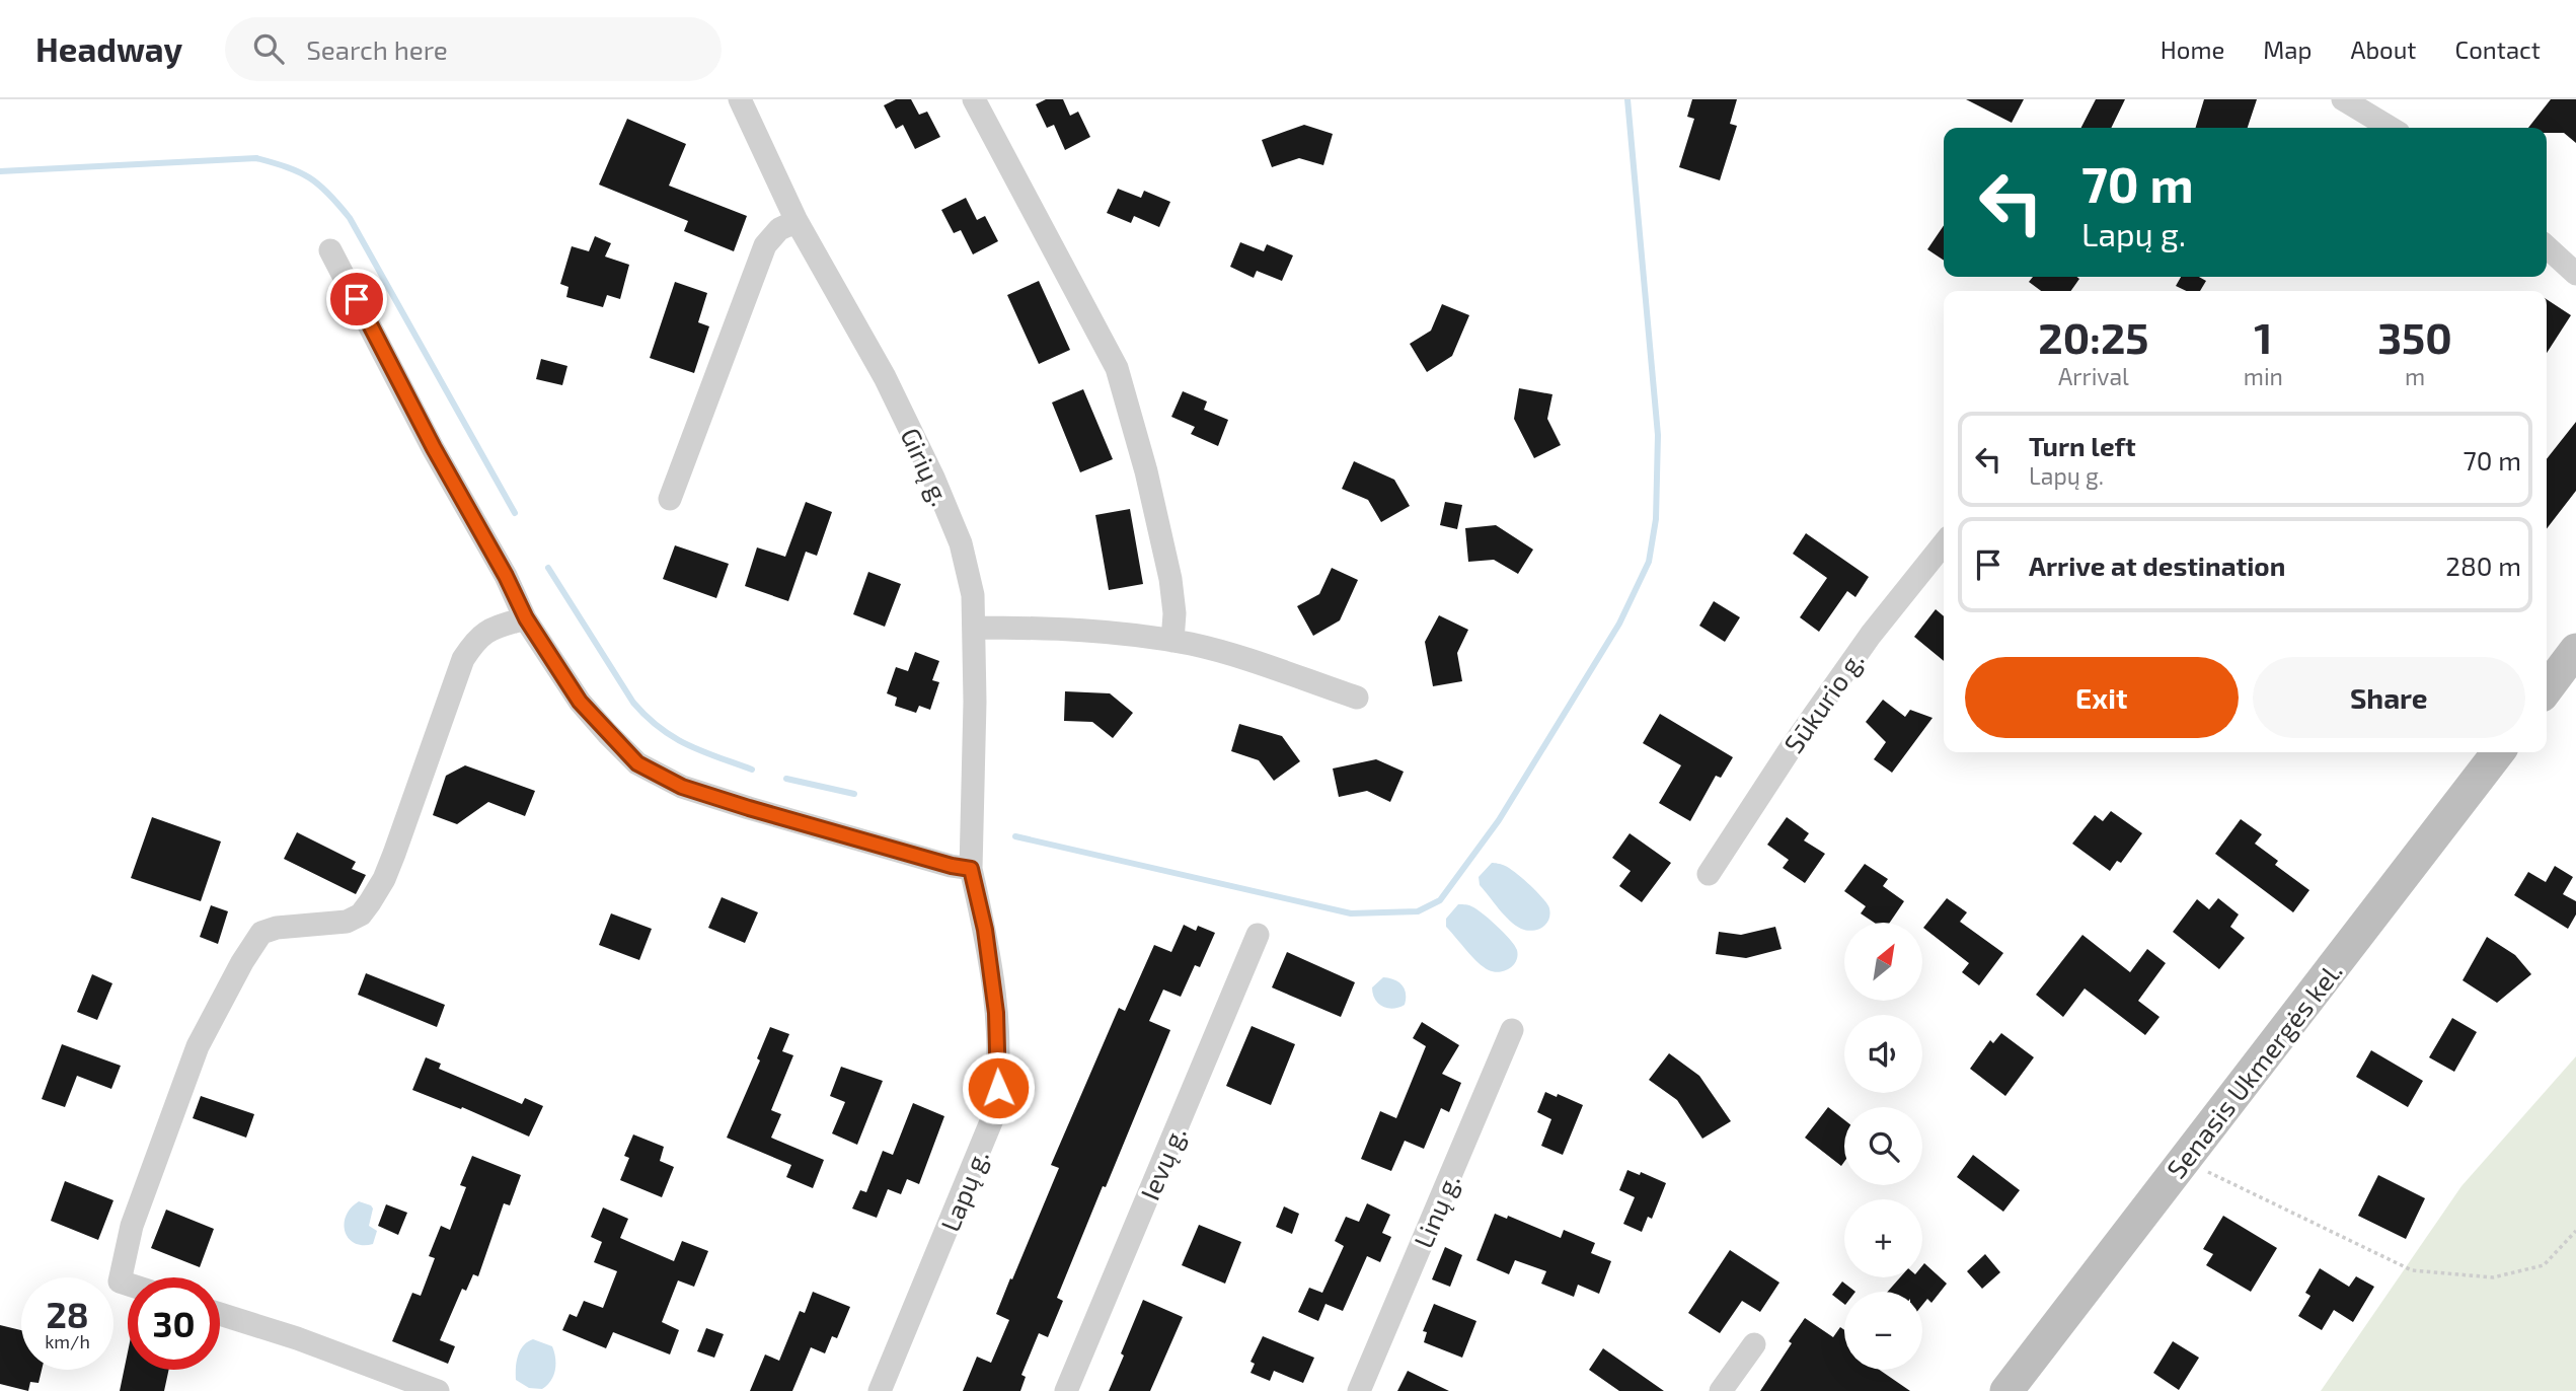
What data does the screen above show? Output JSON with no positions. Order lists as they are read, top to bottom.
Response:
{
  "streets": {
    "main road": ["Senasis Ukmergės kel."],
    "street": [
      "Girių g.",
      "Sūkurio g.",
      "Ievų g.",
      "Lapų g.",
      "Linų g."
    ]
  },
  "crossings": [
    ["Girių g.", "Lapų g."]
  ],
  "north": "top right",
  "page": {
    "header": "Headway",
    "search": "Search here",
    "nav": [
      "Home",
      "Map",
      "About",
      "Contact"
    ],
    "turn": ["70 m", "Lapų g."],
    "eta": [
      "20:25",
      "Arrival",
      "1",
      "min",
      "350",
      "m"
    ],
    "list": [
      {
        "name": "Turn left",
        "note": "Lapų g.",
        "value": "70 m"
      },
      {
        "name": "Arrive at destination",
        "value": "280 m"
      }
    ],
    "buttons": ["Exit", "Share"],
    "map_buttons": ["+", "−"],
    "speed": "28 km/h",
    "limit": "30"
  }
}
